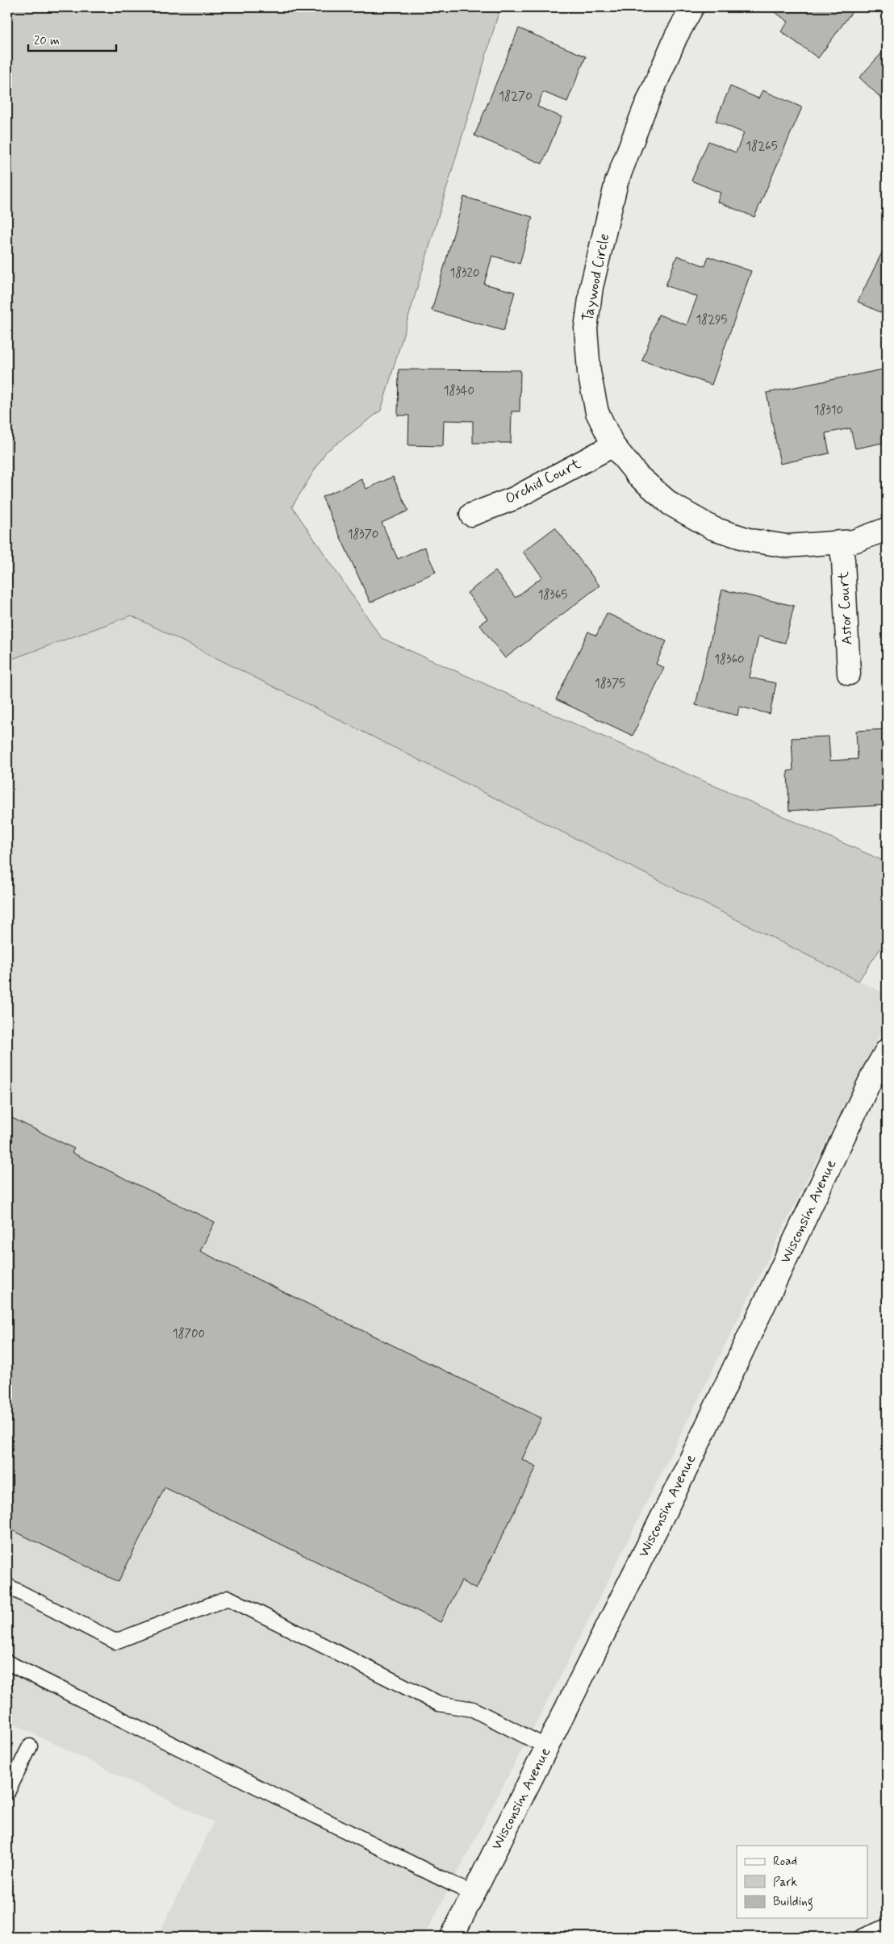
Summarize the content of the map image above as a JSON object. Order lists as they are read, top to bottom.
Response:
{
  "streets": {
    "street": [
      "Taywood Circle",
      "Orchid Court",
      "Astor Court",
      "Wisconsin Avenue"
    ]
  },
  "crossings": [
    ["Taywood Circle", "Orchid Court"],
    ["Taywood Circle", "Astor Court"]
  ],
  "house_numbers": [
    "18270",
    "18265",
    "18320",
    "18295",
    "18340",
    "18310",
    "18370",
    "18365",
    "18360",
    "18375",
    "18700"
  ],
  "legend": ["Road", "Park", "Building"],
  "scale_bar": "20 m"
}
